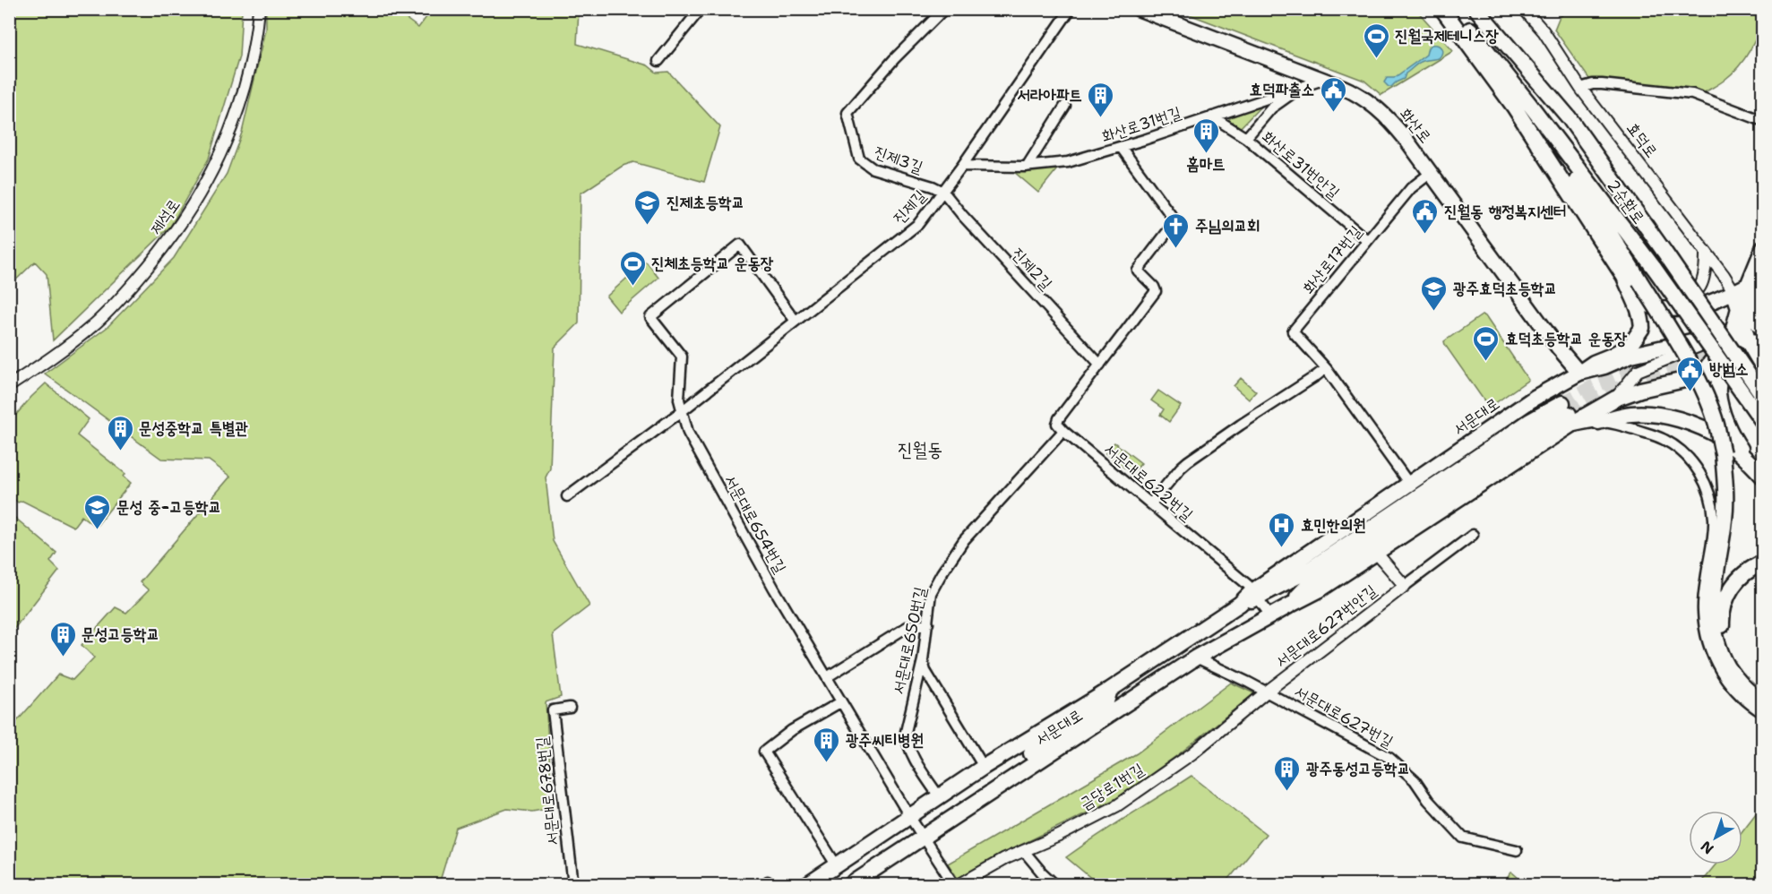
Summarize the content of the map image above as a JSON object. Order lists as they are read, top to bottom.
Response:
{
  "streets": {
    "main road": ["화산로", "2순환로", "서문대로"],
    "street": [
      "화산로31번길",
      "효덕로",
      "진제3길",
      "화산로31번안길",
      "진제길",
      "제석로",
      "화산로17번길",
      "진제2길",
      "서문대로622번길",
      "서문대로654번길",
      "서문대로627번안길",
      "서문대로650번길",
      "서문대로627번길",
      "금당로1번길",
      "서문대로678번길"
    ]
  },
  "crossings": [
    ["화산로31번길", "화산로"],
    ["화산로31번길", "화산로31번안길"],
    ["화산로31번길", "진제길"],
    ["화산로", "화산로17번길"],
    ["화산로", "서문대로"],
    ["진제3길", "진제길"],
    ["진제3길", "진제2길"],
    ["화산로31번안길", "화산로17번길"],
    ["진제길", "진제2길"],
    ["진제길", "서문대로654번길"],
    ["화산로17번길", "서문대로"],
    ["서문대로", "서문대로622번길"],
    ["서문대로", "서문대로654번길"],
    ["서문대로", "서문대로650번길"],
    ["서문대로", "서문대로627번길"],
    ["서문대로622번길", "서문대로650번길"],
    ["서문대로627번안길", "서문대로627번길"],
    ["서문대로627번안길", "금당로1번길"],
    ["서문대로627번길", "금당로1번길"]
  ],
  "districts": ["진월동"],
  "places": {
    "sports": ["진월국제테니스장", "진체초등학교 운동장", "효덕초등학교 운동장"],
    "public building": ["효덕파출소", "진월동 행정복지센터", "방범소"],
    "building": [
      "서라아파트",
      "홈마트",
      "문성중학교 특별관",
      "문성고등학교",
      "광주씨티병원",
      "광주동성고등학교"
    ],
    "school or university": ["진제초등학교", "광주효덕초등학교", "문성 중-고등학교"],
    "church": ["주님의교회"],
    "hospital": ["효민한의원"]
  },
  "north": "bottom left"
}
